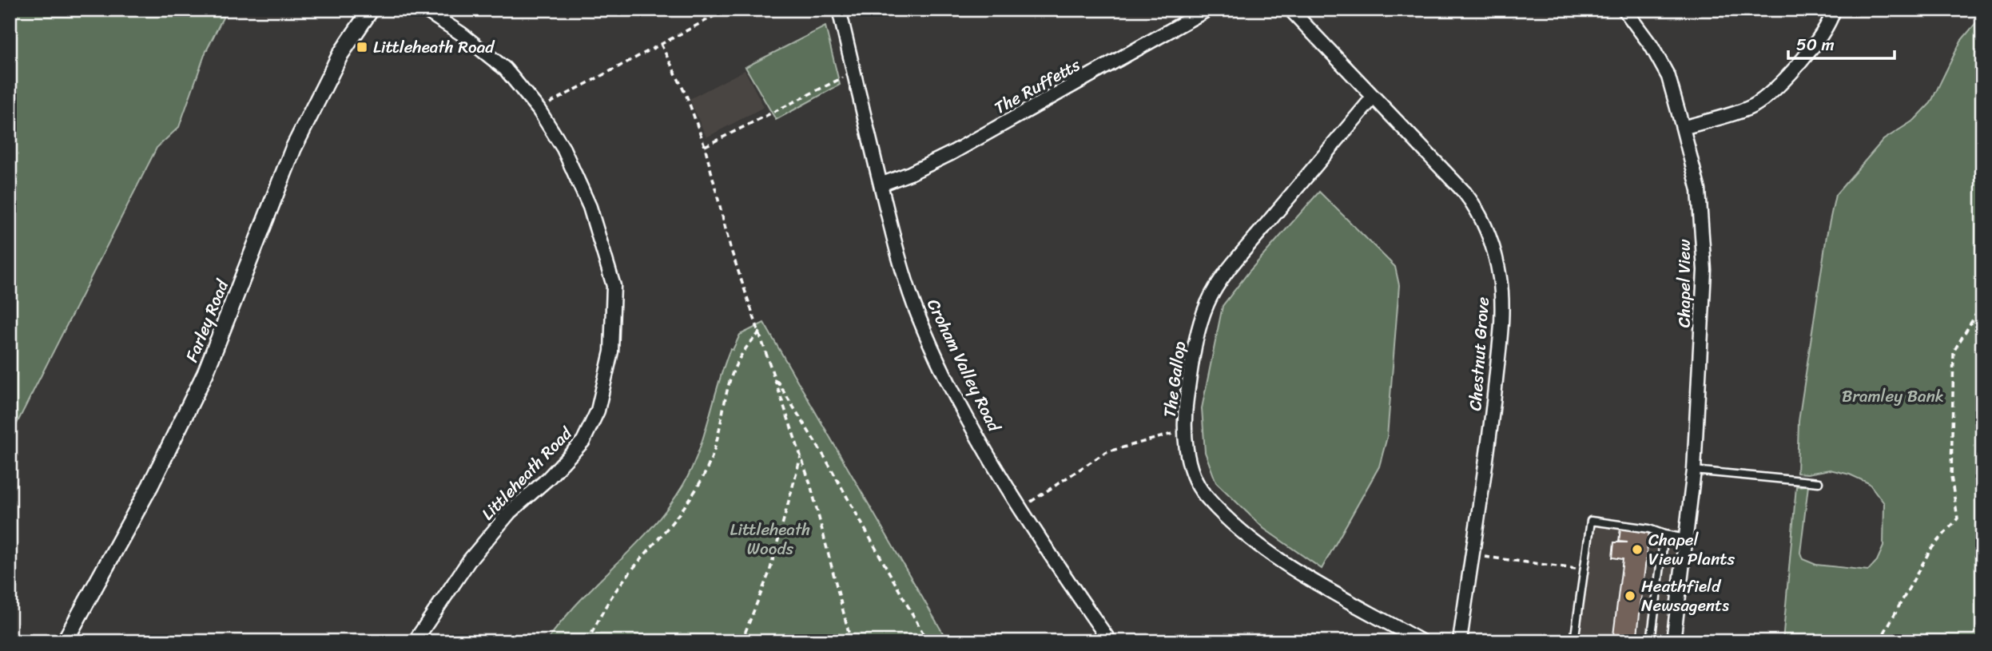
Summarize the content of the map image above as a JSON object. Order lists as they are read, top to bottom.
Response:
{
  "streets": {
    "street": [
      "The Ruffetts",
      "Chapel View",
      "Farley Road",
      "Chestnut Grove",
      "Croham Valley Road",
      "The Gallop",
      "Littleheath Road"
    ]
  },
  "crossings": [
    ["The Ruffetts", "Croham Valley Road"],
    ["Chestnut Grove", "The Gallop"]
  ],
  "parks": ["Bramley Bank", "Littleheath Woods"],
  "places": {
    "transit": ["Littleheath Road"],
    "other": ["Chapel View Plants", "Heathfield Newsagents"]
  },
  "scale_bar": "50 m"
}
